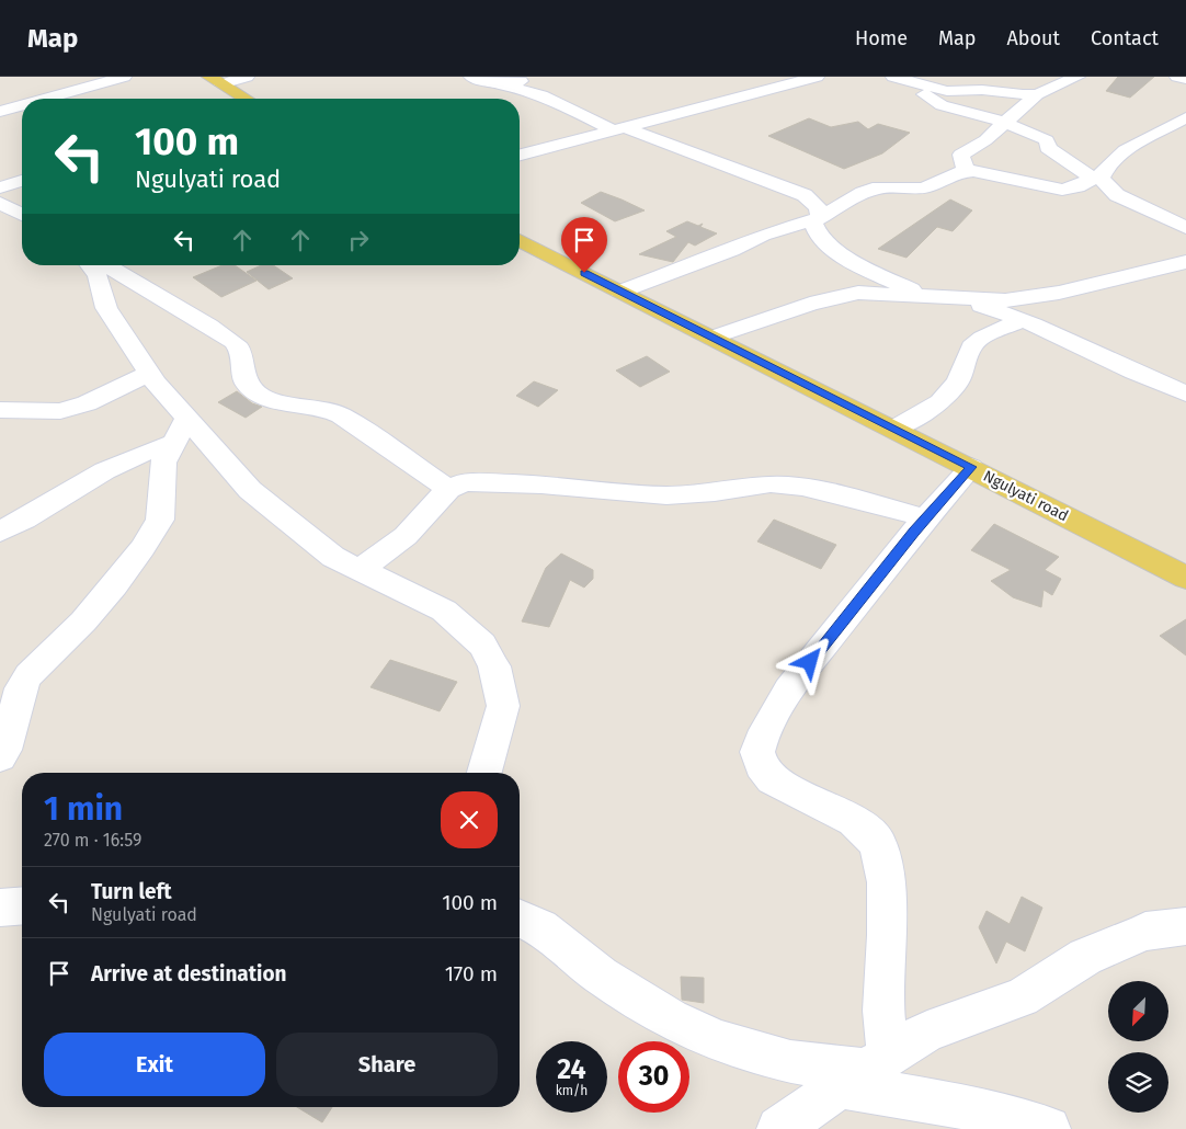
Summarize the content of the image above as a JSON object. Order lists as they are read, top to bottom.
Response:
{
  "streets": {
    "main road": ["Ngulyati road"]
  },
  "north": "bottom left",
  "page": {
    "header": "Map",
    "nav": [
      "Home",
      "Map",
      "About",
      "Contact"
    ],
    "turn": ["100 m", "Ngulyati road"],
    "heading": ["1 min", "270 m · 16:59"],
    "list": [
      {
        "name": "Turn left",
        "note": "Ngulyati road",
        "value": "100 m"
      },
      {
        "name": "Arrive at destination",
        "value": "170 m"
      }
    ],
    "buttons": ["Exit", "Share"],
    "speed": "24 km/h",
    "limit": "30"
  }
}
